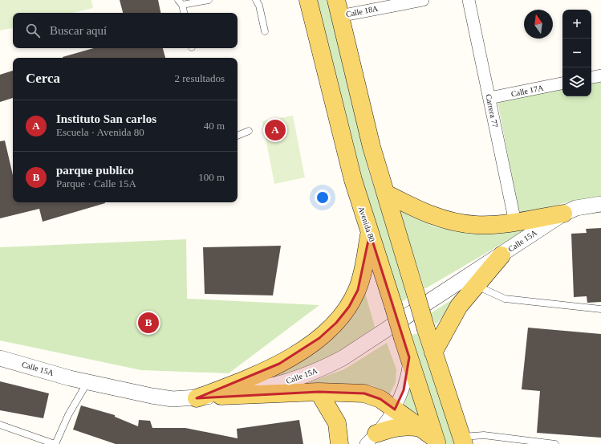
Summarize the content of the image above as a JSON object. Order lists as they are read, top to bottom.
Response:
{
  "streets": {
    "main road": ["Avenida 80"],
    "street": [
      "Calle 18A",
      "Calle 17A",
      "Carrera 77",
      "Calle 15A"
    ]
  },
  "crossings": [
    ["Calle 17A", "Carrera 77"]
  ],
  "north": "top",
  "page": {
    "map_buttons": ["+", "−"],
    "search": "Buscar aquí",
    "heading": ["Cerca", "2 resultados"],
    "list": [
      {
        "mark": "A",
        "name": "Instituto San carlos",
        "note": "Escuela · Avenida 80",
        "value": "40 m"
      },
      {
        "mark": "B",
        "name": "parque publico",
        "note": "Parque · Calle 15A",
        "value": "100 m"
      }
    ],
    "pins": ["A", "B"]
  }
}
